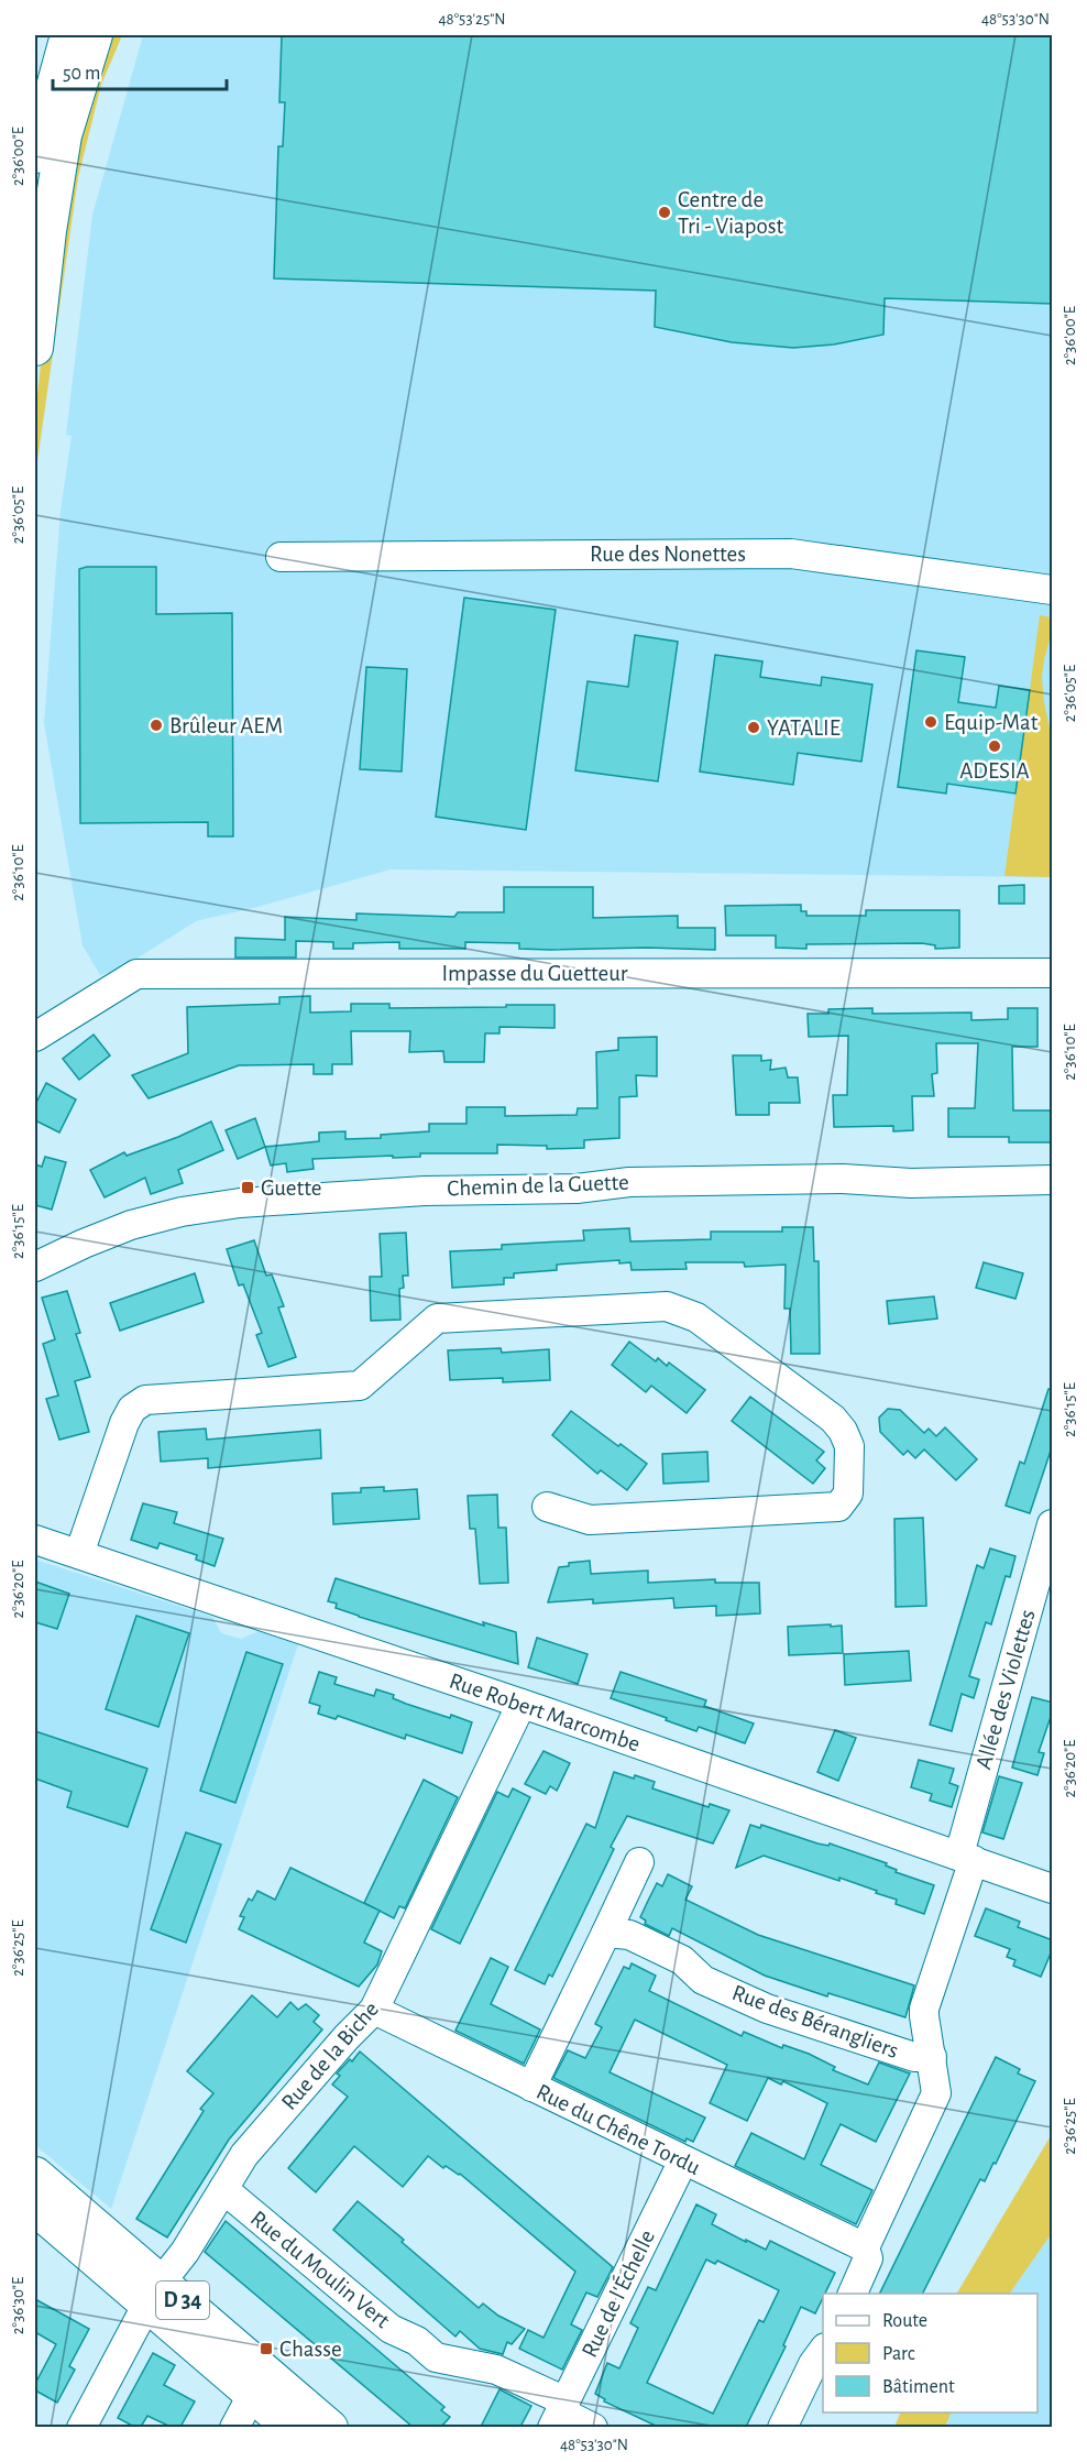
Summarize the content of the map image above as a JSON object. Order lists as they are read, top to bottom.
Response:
{
  "streets": {
    "main road": ["D 34"],
    "street": [
      "Rue des Nonettes",
      "Impasse du Guetteur",
      "Chemin de la Guette",
      "Allée des Violettes",
      "Rue Robert Marcombe",
      "Rue des Bérangliers",
      "Rue de la Biche",
      "Rue du Chêne Tordu",
      "Rue du Moulin Vert",
      "Rue de l'Échelle"
    ]
  },
  "crossings": [
    ["Allée des Violettes", "Rue Robert Marcombe"],
    ["Allée des Violettes", "Rue des Bérangliers"],
    ["Allée des Violettes", "Rue du Chêne Tordu"],
    ["Rue Robert Marcombe", "Rue de la Biche"],
    ["Rue de la Biche", "Rue du Chêne Tordu"],
    ["Rue de la Biche", "Rue du Moulin Vert"],
    ["Rue de la Biche", "D 34"],
    ["Rue du Chêne Tordu", "Rue de l'Échelle"],
    ["Rue du Moulin Vert", "Rue de l'Échelle"]
  ],
  "places": {
    "other": [
      "Centre de Tri - Viapost",
      "Equip-Mat",
      "Brûleur AEM",
      "YATALIE",
      "ADESIA"
    ],
    "transit": ["Guette", "Chasse"]
  },
  "legend": ["Route", "Parc", "Bâtiment"],
  "scale_bar": "50 m",
  "coordinates": [
    "48°53'25\"N",
    "48°53'30\"N",
    "2°36'00\"E",
    "2°36'05\"E",
    "2°36'10\"E",
    "2°36'15\"E",
    "2°36'20\"E",
    "2°36'25\"E",
    "2°36'30\"E"
  ]
}
